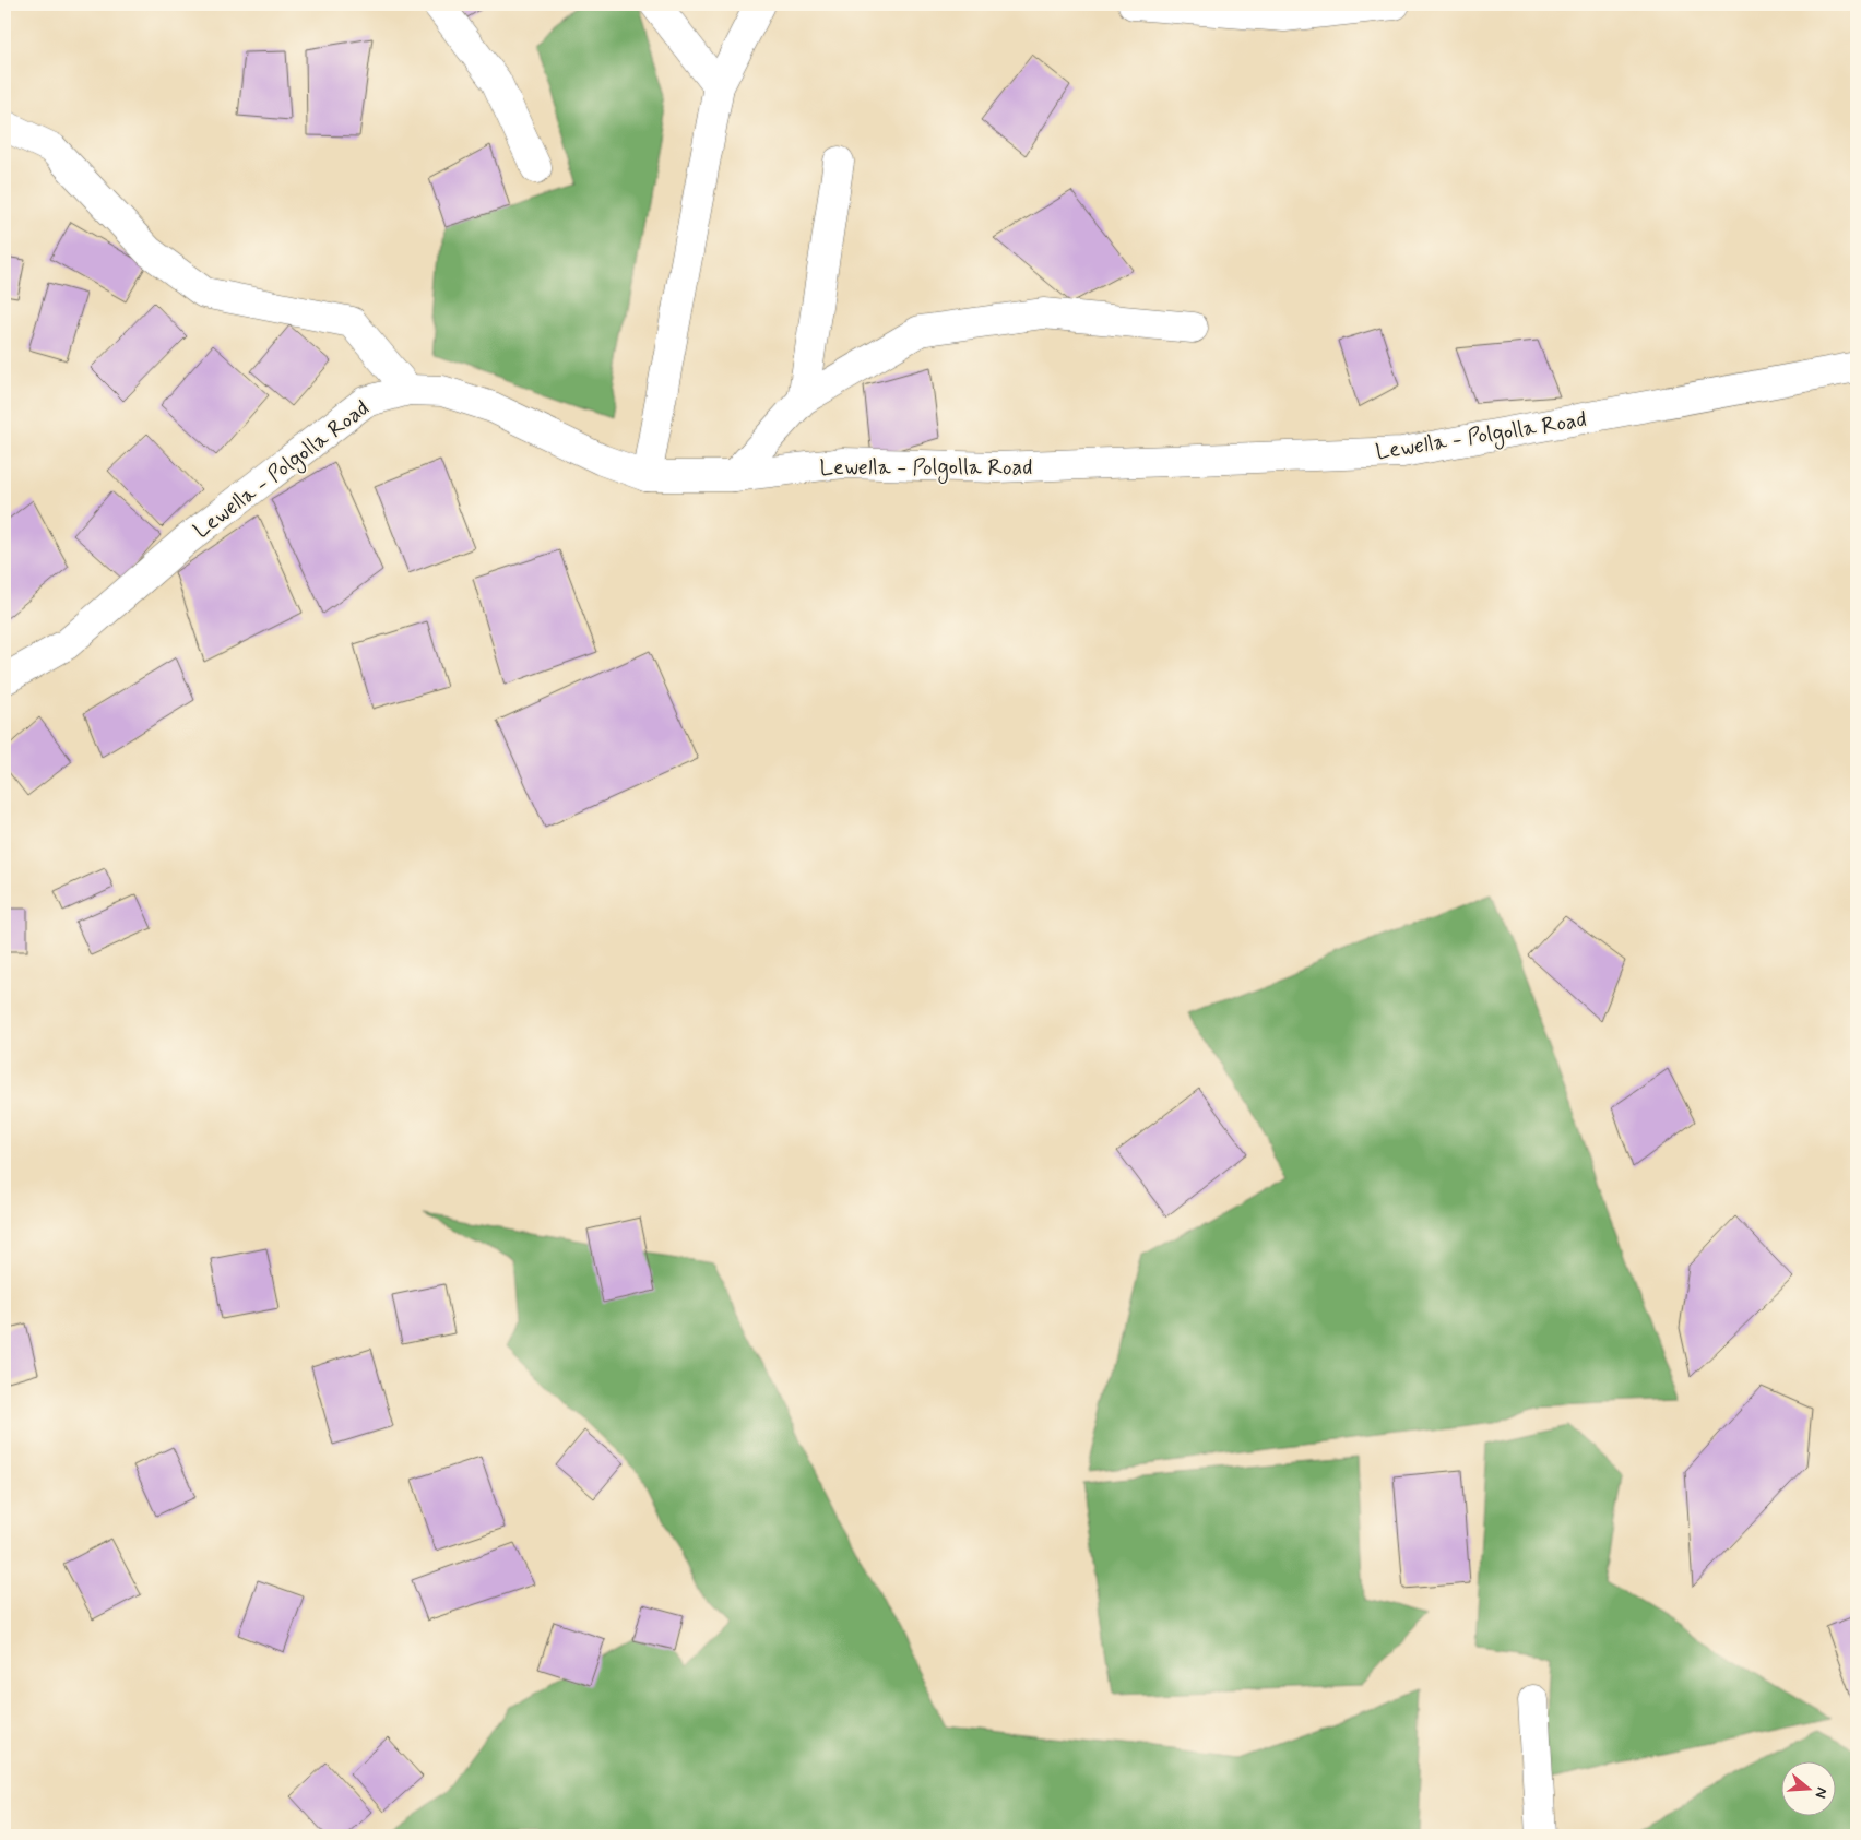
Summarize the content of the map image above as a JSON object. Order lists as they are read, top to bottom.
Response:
{
  "streets": {
    "street": ["Lewella - Polgolla Road"]
  },
  "north": "right"
}
